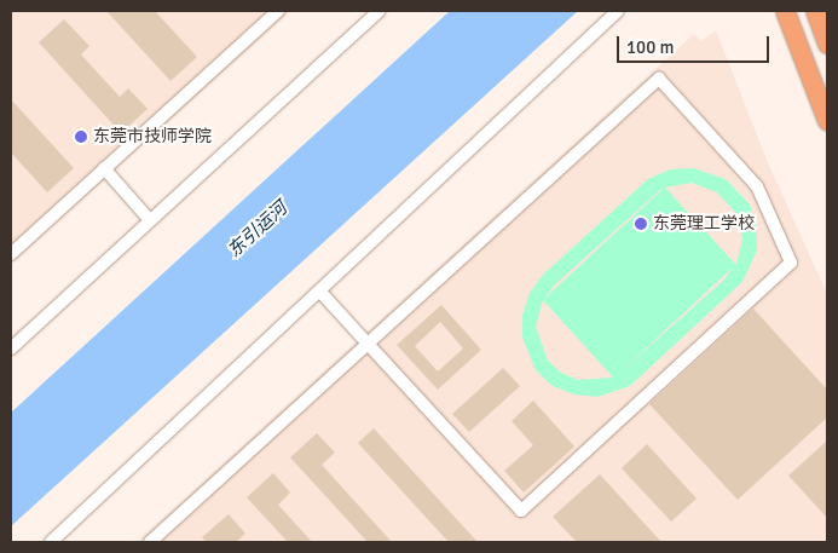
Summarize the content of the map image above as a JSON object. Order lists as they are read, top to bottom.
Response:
{
  "water": ["东引运河"],
  "places": ["东莞市技师学院", "东莞理工学校"],
  "scale_bar": "100 m"
}
